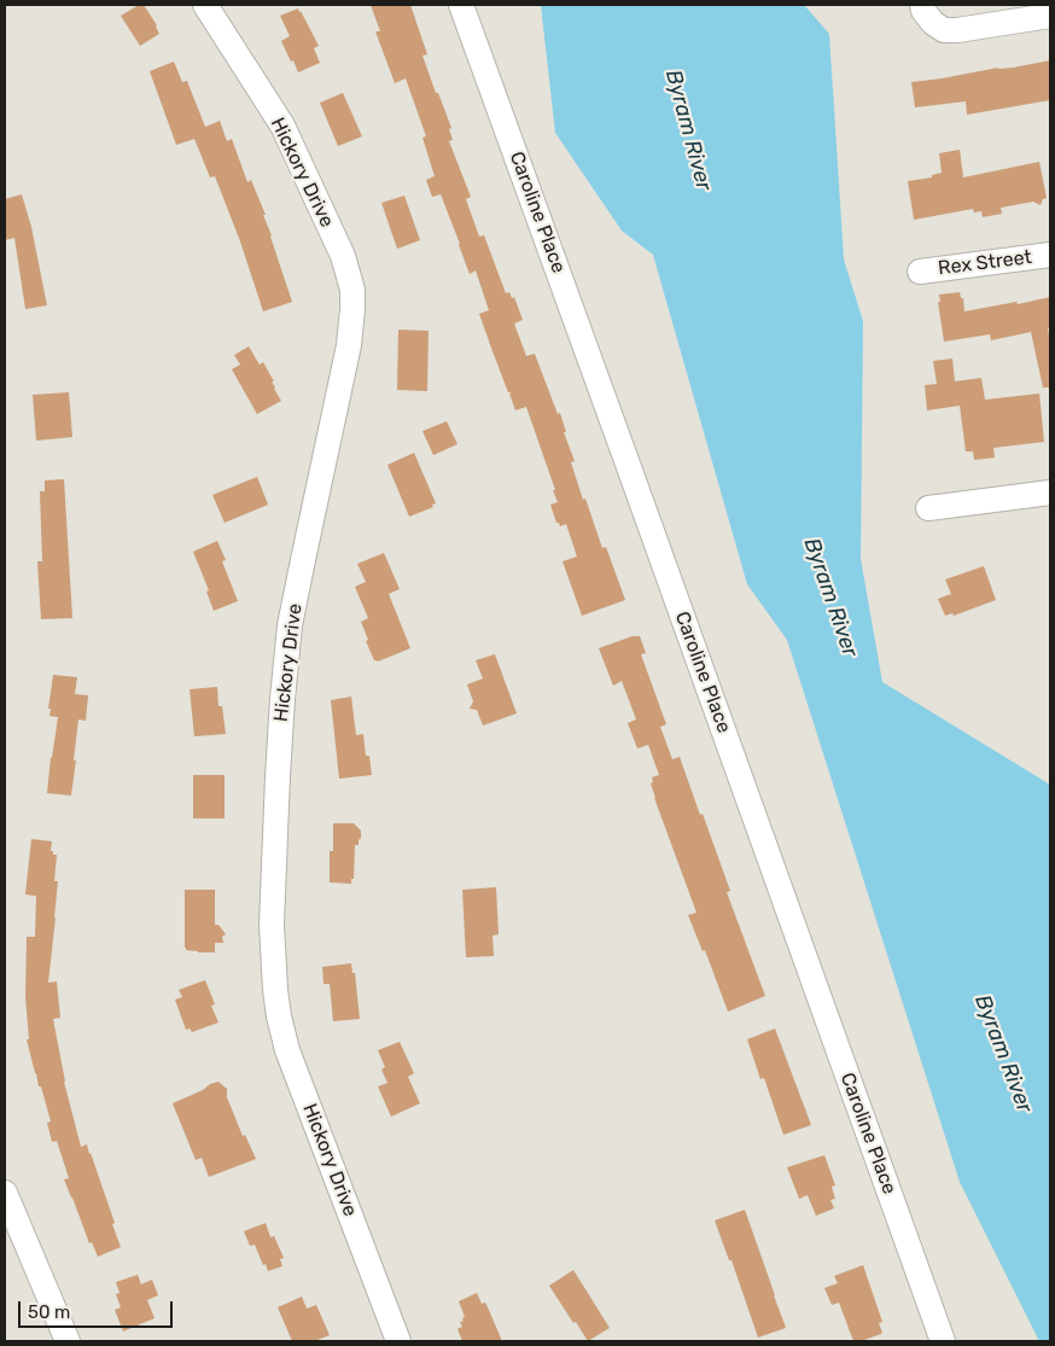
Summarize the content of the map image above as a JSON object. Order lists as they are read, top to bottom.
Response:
{
  "streets": {
    "street": ["Hickory Drive", "Caroline Place", "Rex Street"]
  },
  "water": ["Byram River"],
  "scale_bar": "50 m"
}
